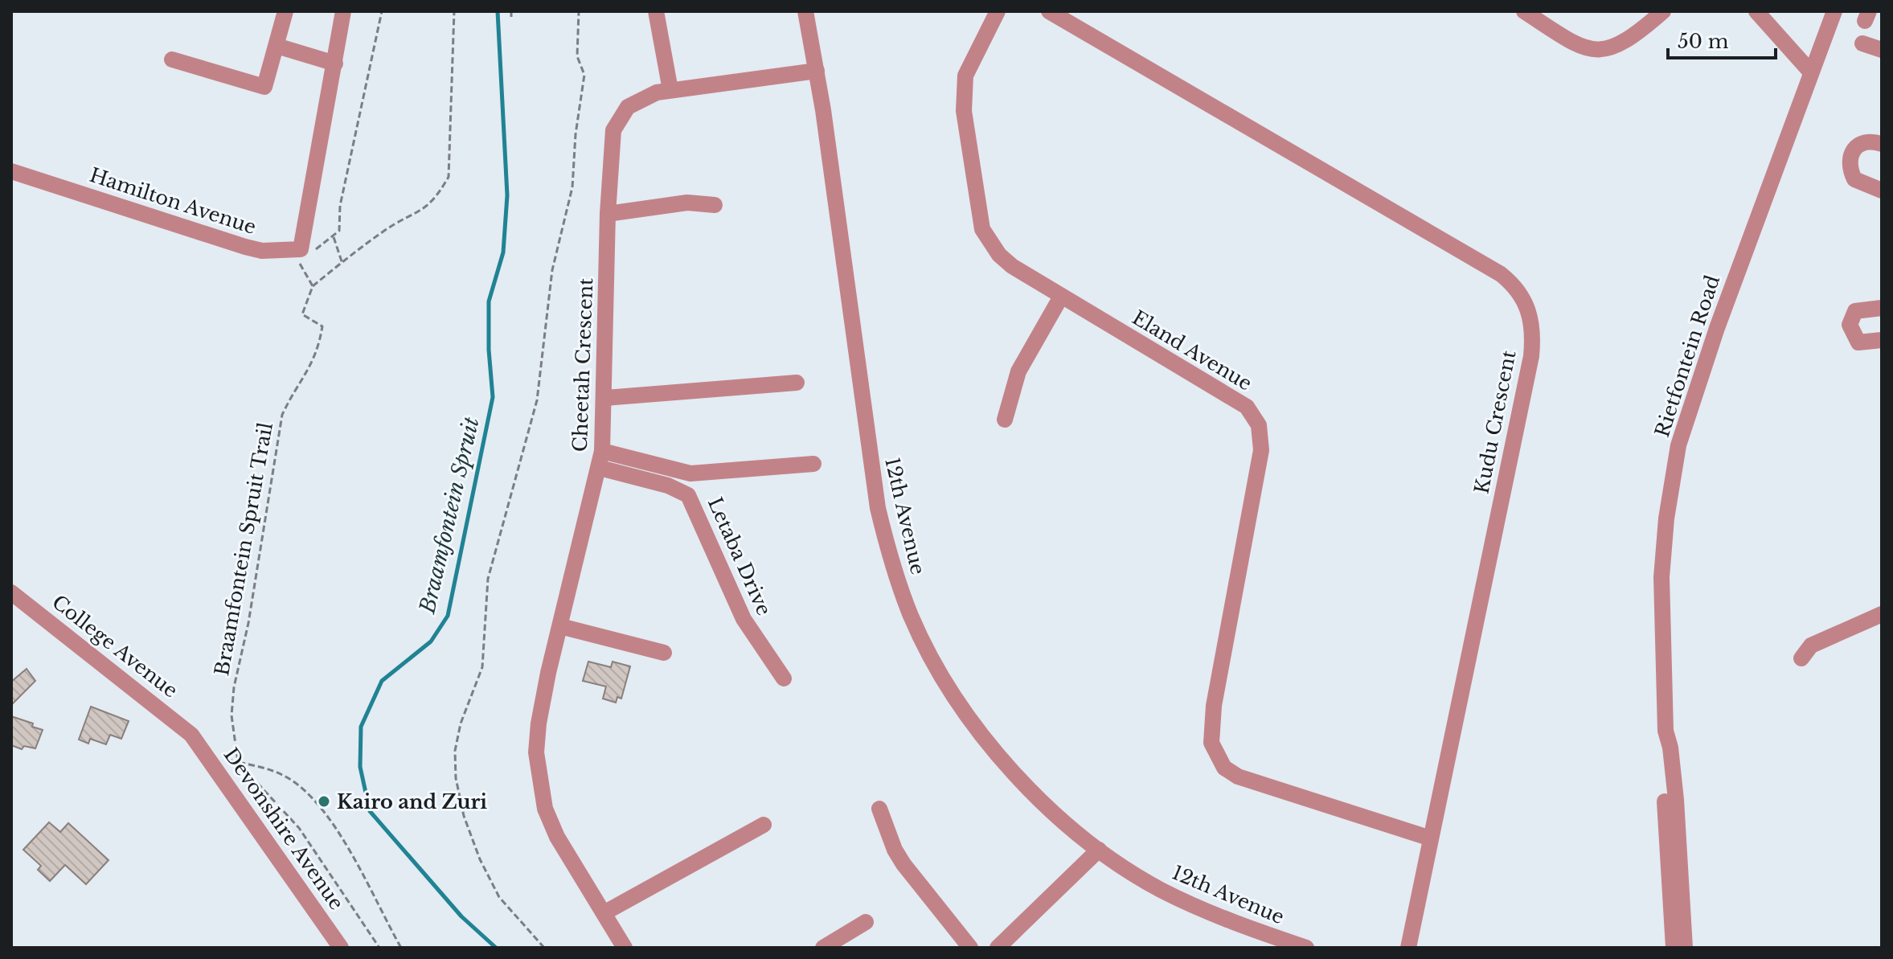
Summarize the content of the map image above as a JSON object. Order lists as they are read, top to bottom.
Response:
{
  "streets": {
    "street": [
      "Hamilton Avenue",
      "Eland Avenue",
      "Rietfontein Road",
      "Cheetah Crescent",
      "Kudu Crescent",
      "12th Avenue",
      "Letaba Drive",
      "College Avenue",
      "Devonshire Avenue"
    ],
    "path": ["Braamfontein Spruit Trail"]
  },
  "crossings": [
    ["Eland Avenue", "Kudu Crescent"],
    ["Cheetah Crescent", "12th Avenue"],
    ["Cheetah Crescent", "Letaba Drive"],
    ["College Avenue", "Devonshire Avenue"]
  ],
  "water": ["Braamfontein Spruit"],
  "places": ["Kairo and Zuri"],
  "scale_bar": "50 m"
}
